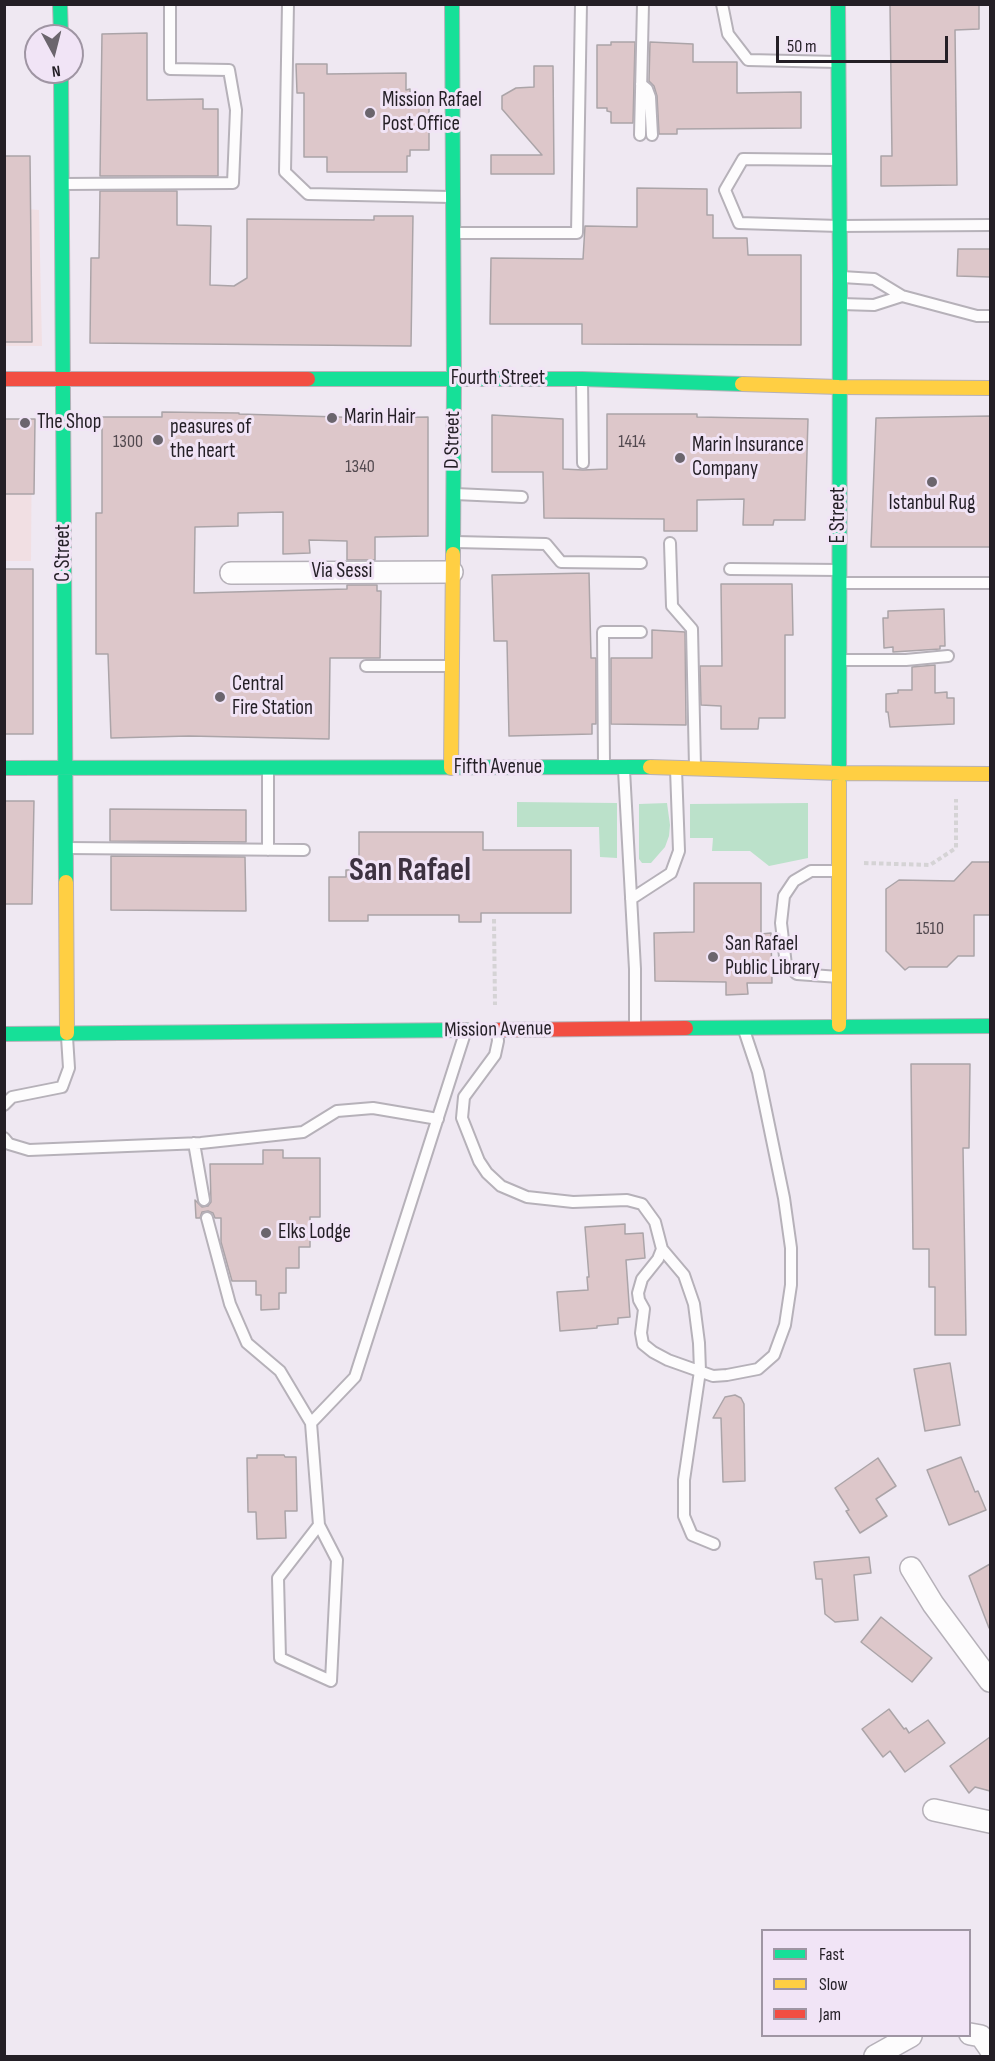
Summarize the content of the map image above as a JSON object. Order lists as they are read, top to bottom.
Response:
{
  "streets": {
    "street": [
      "Fourth Street",
      "D Street",
      "E Street",
      "C Street",
      "Via Sessi",
      "Fifth Avenue",
      "Mission Avenue"
    ]
  },
  "crossings": [
    ["Fourth Street", "D Street"],
    ["Fourth Street", "E Street"],
    ["Fourth Street", "C Street"],
    ["D Street", "Via Sessi"],
    ["D Street", "Fifth Avenue"],
    ["E Street", "Fifth Avenue"],
    ["E Street", "Mission Avenue"],
    ["C Street", "Fifth Avenue"],
    ["C Street", "Mission Avenue"]
  ],
  "districts": ["San Rafael"],
  "places": [
    "Mission Rafael Post Office",
    "Marin Hair",
    "The Shop",
    "peasures of the heart",
    "Marin Insurance Company",
    "Istanbul Rug",
    "Central Fire Station",
    "San Rafael Public Library",
    "Elks Lodge"
  ],
  "house_numbers": [
    "1300",
    "1414",
    "1340",
    "1510"
  ],
  "legend": ["Fast", "Slow", "Jam"],
  "scale_bar": "50 m",
  "north": "bottom"
}
